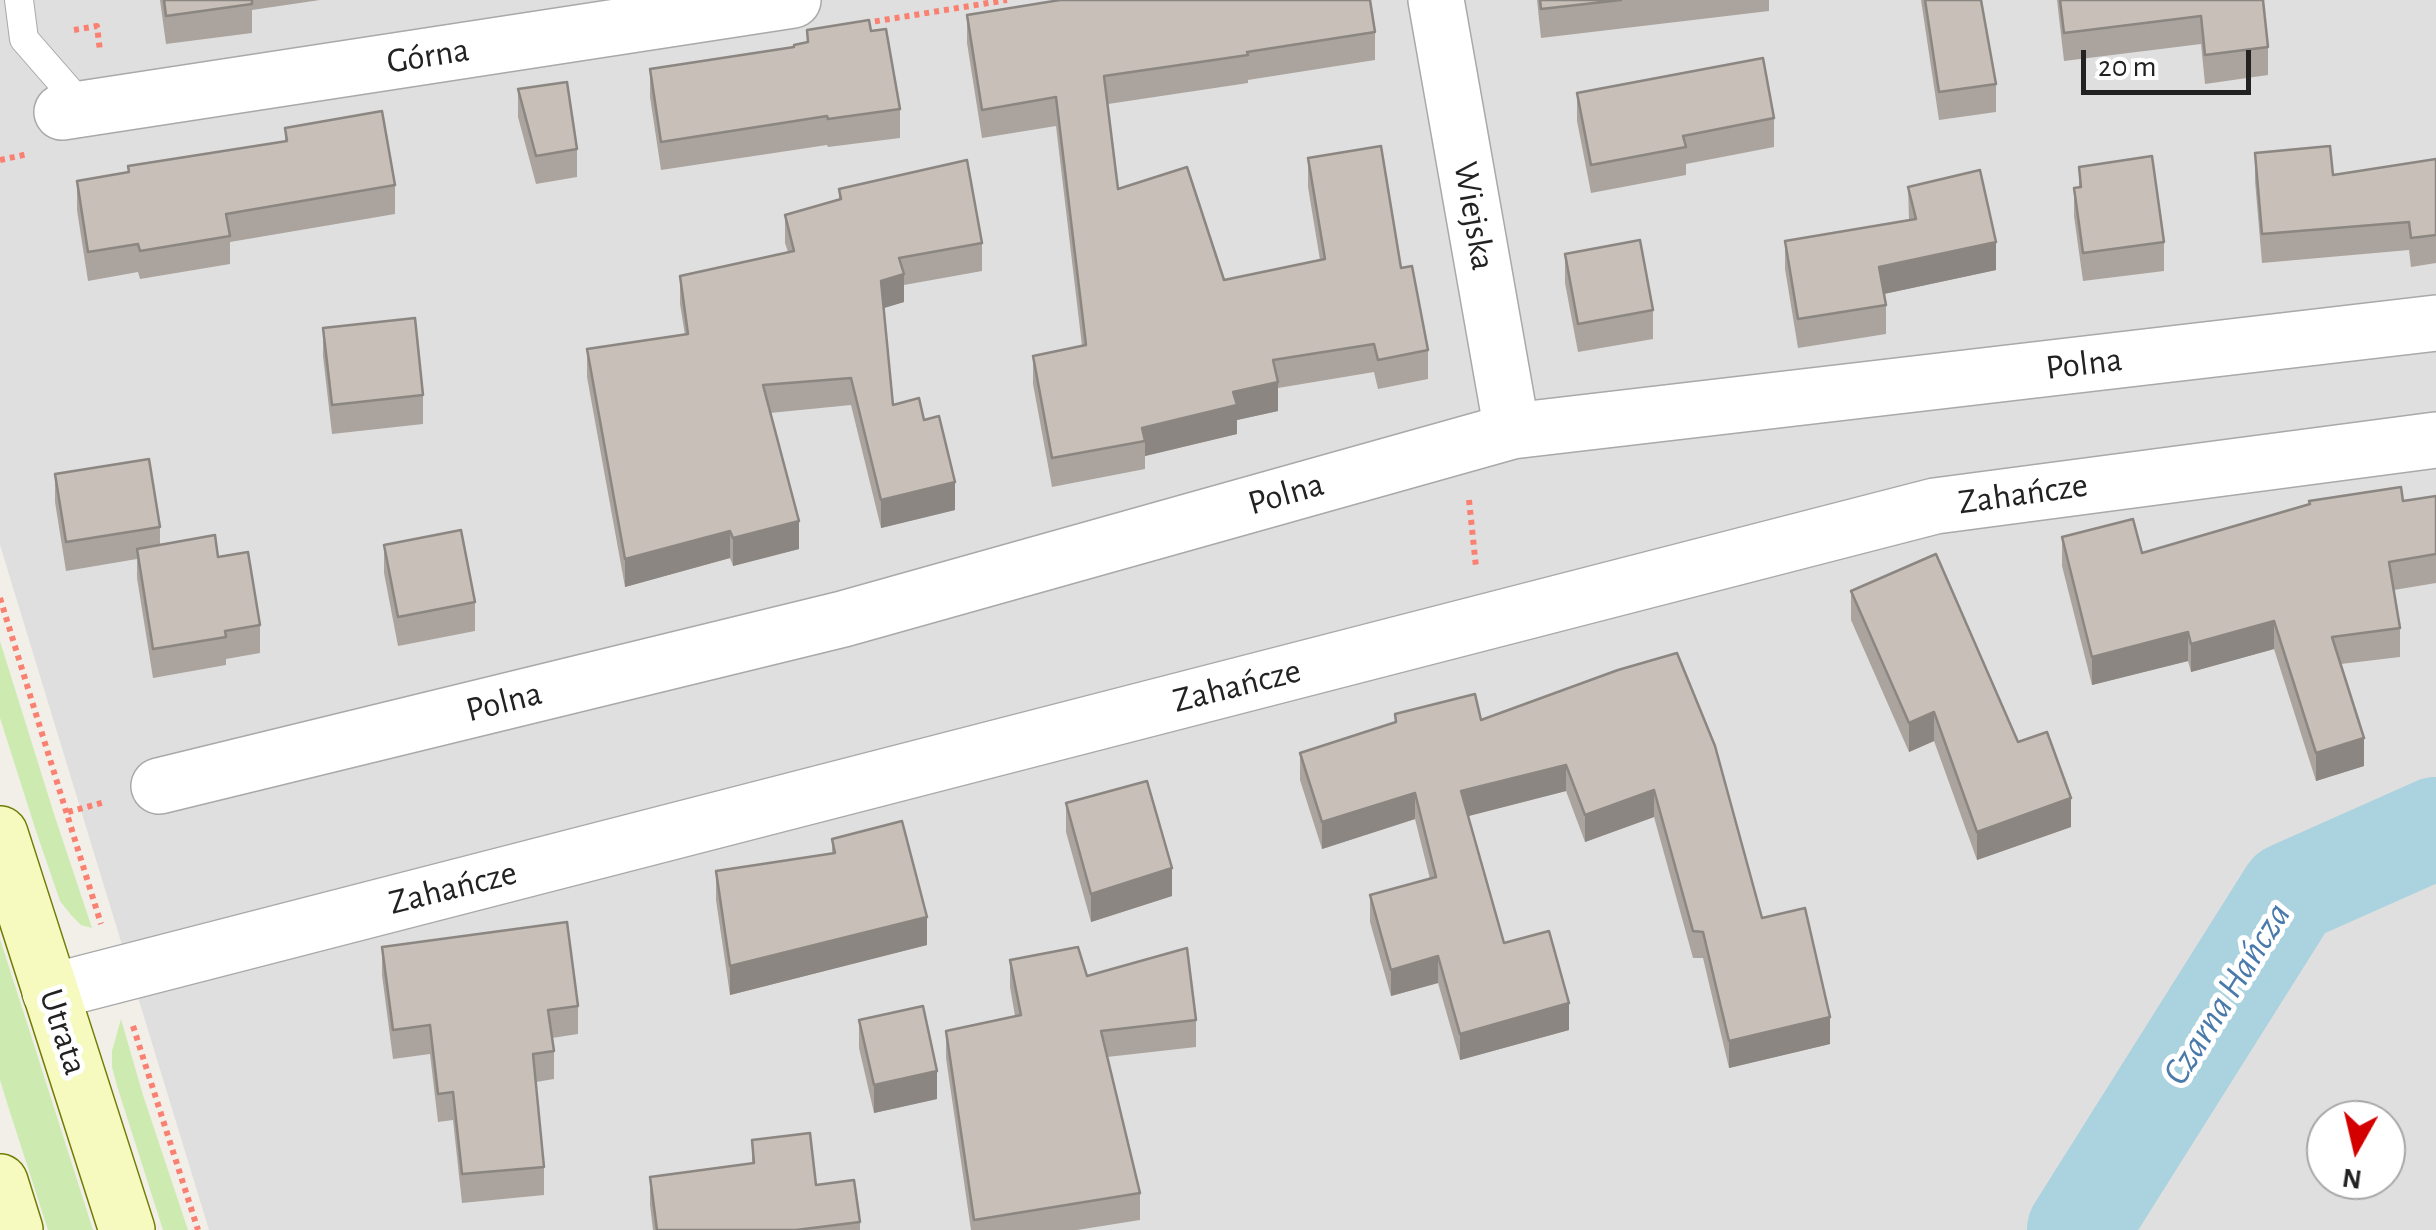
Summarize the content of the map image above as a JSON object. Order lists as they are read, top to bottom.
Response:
{
  "streets": {
    "main road": ["Utrata"],
    "street": [
      "Górna",
      "Wiejska",
      "Polna",
      "Zahańcze"
    ]
  },
  "crossings": [
    ["Wiejska", "Polna"],
    ["Zahańcze", "Utrata"]
  ],
  "water": ["Czarna Hańcza"],
  "scale_bar": "20 m",
  "north": "bottom"
}
